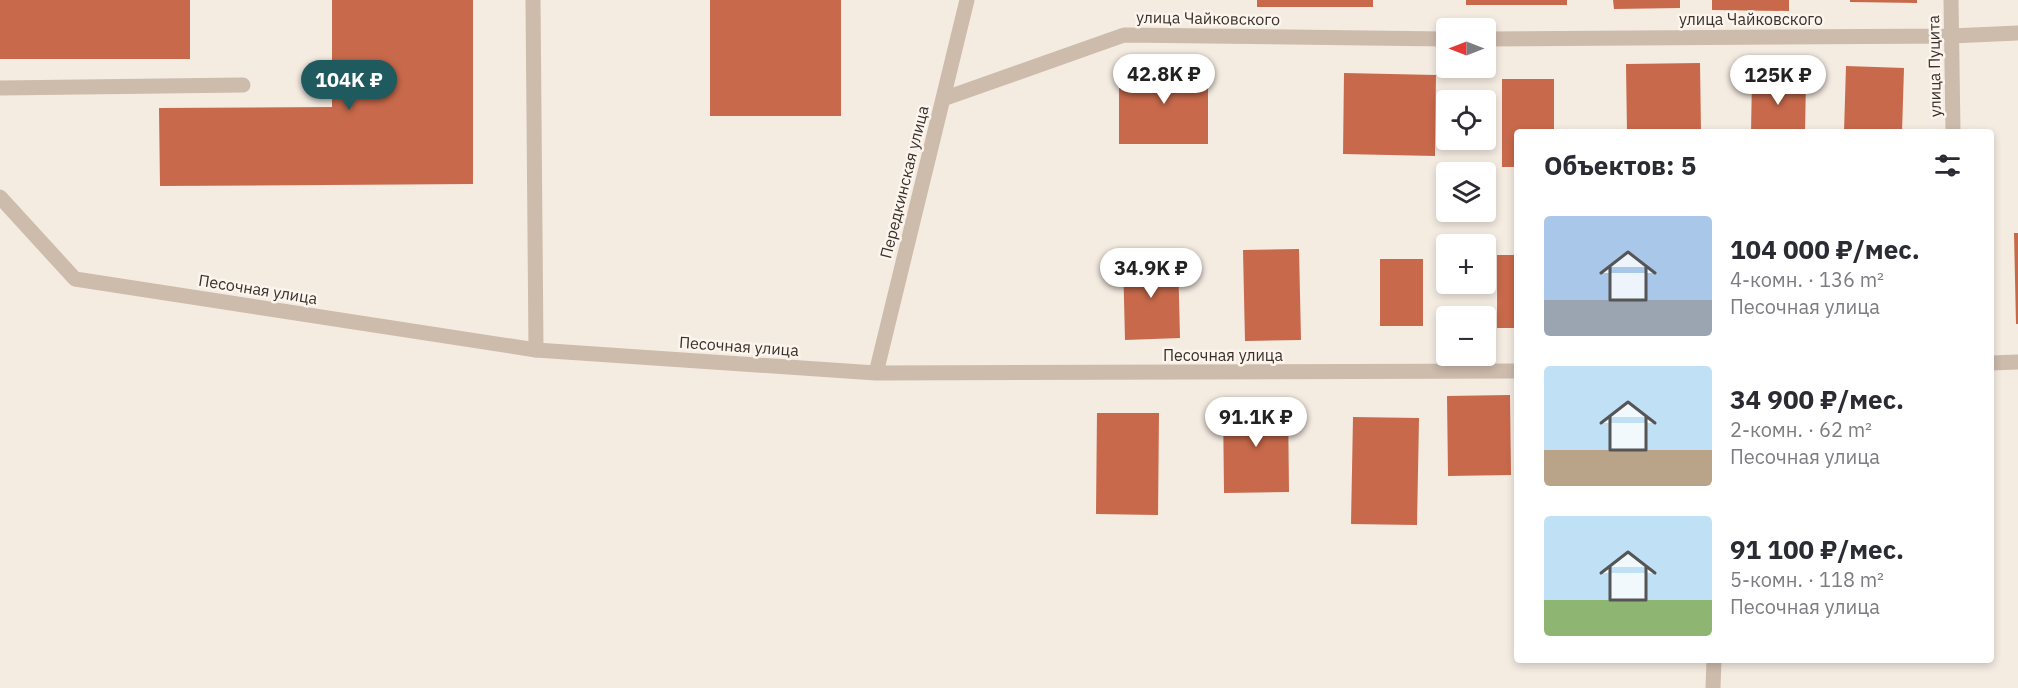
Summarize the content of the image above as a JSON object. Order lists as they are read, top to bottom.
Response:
{
  "streets": {
    "street": [
      "улица Чайковского",
      "улица Пуцита",
      "Передкинская улица",
      "Песочная улица"
    ]
  },
  "crossings": [
    ["улица Чайковского", "улица Пуцита"],
    ["улица Чайковского", "Передкинская улица"],
    ["Передкинская улица", "Песочная улица"]
  ],
  "north": "left",
  "page": {
    "map_buttons": ["+", "−"],
    "price": [
      "42.8K ₽",
      "125K ₽",
      "104K ₽",
      "34.9K ₽",
      "91.1K ₽"
    ],
    "heading": "Объектов: 5",
    "list": [
      {
        "name": "104 000 ₽/мес.",
        "note": "4-комн. · 136 m² · Песочная улица"
      },
      {
        "name": "34 900 ₽/мес.",
        "note": "2-комн. · 62 m² · Песочная улица"
      },
      {
        "name": "91 100 ₽/мес.",
        "note": "5-комн. · 118 m² · Песочная улица"
      }
    ]
  }
}
